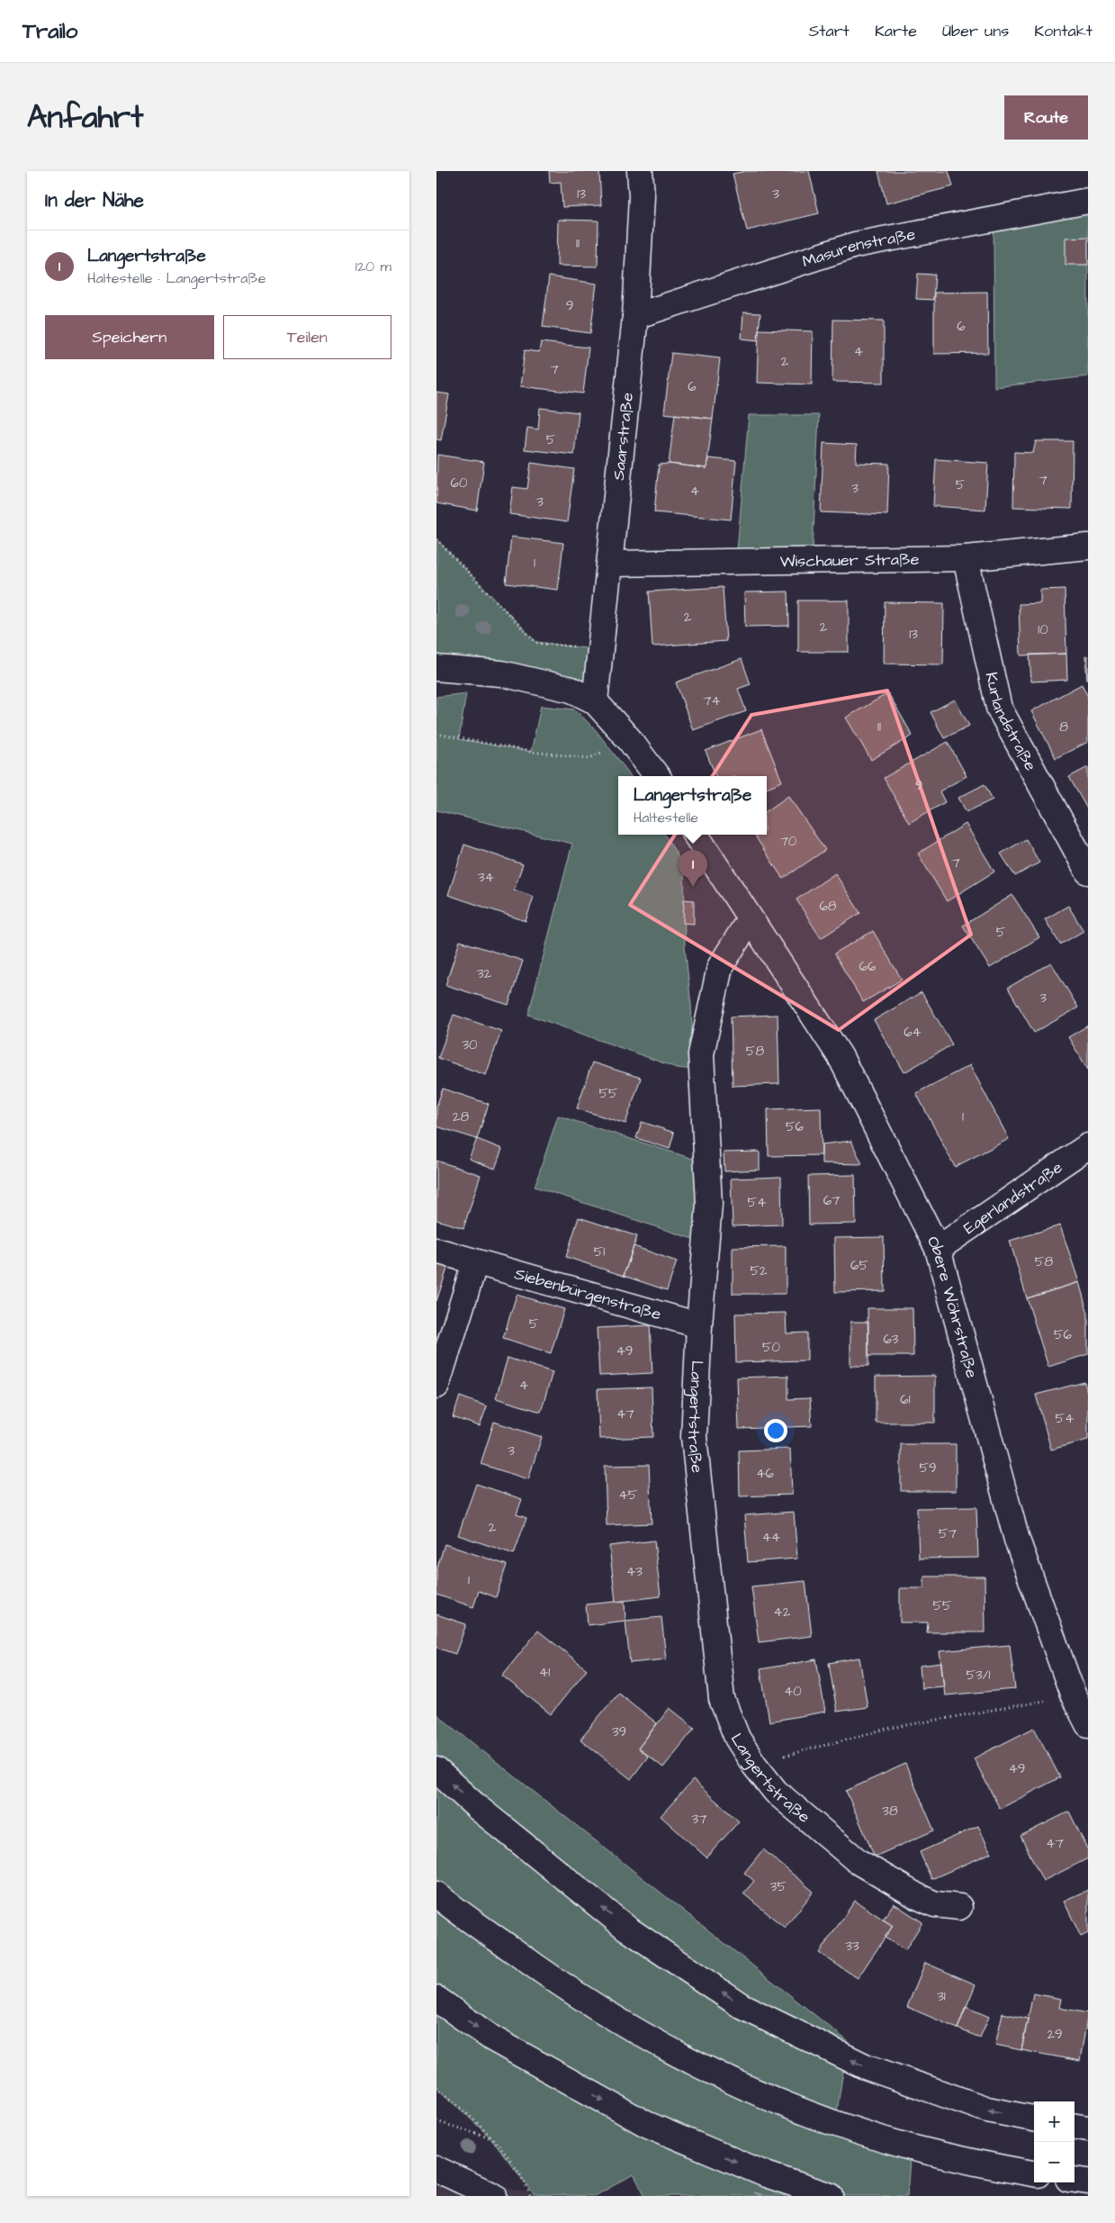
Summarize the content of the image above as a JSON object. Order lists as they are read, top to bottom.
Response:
{
  "streets": {
    "main road": [
      "Masurenstraße",
      "Saarstraße",
      "Wischauer Straße",
      "Kurlandstraße",
      "Egerlandstraße",
      "Siebenbürgenstraße",
      "Obere Wöhrstraße",
      "Langertstraße"
    ]
  },
  "crossings": [
    ["Masurenstraße", "Saarstraße"],
    ["Saarstraße", "Wischauer Straße"],
    ["Wischauer Straße", "Kurlandstraße"],
    ["Egerlandstraße", "Obere Wöhrstraße"],
    ["Siebenbürgenstraße", "Langertstraße"],
    ["Obere Wöhrstraße", "Langertstraße"]
  ],
  "house_numbers": [
    "13",
    "3",
    "11",
    "9",
    "6",
    "4",
    "2",
    "7",
    "6",
    "5",
    "7",
    "60",
    "5",
    "3",
    "4",
    "3",
    "1",
    "2",
    "2",
    "10",
    "13",
    "74",
    "11",
    "8",
    "9",
    "70",
    "7",
    "34",
    "68",
    "5",
    "66",
    "32",
    "3",
    "64",
    "30",
    "58",
    "55",
    "28",
    "1",
    "56",
    "67",
    "54",
    "51",
    "58",
    "65",
    "52",
    "5",
    "56",
    "63",
    "50",
    "49",
    "4",
    "61",
    "47",
    "54",
    "3",
    "59",
    "46",
    "45",
    "2",
    "57",
    "44",
    "43",
    "1",
    "55",
    "42",
    "41",
    "53/1",
    "40",
    "39",
    "49",
    "38",
    "37",
    "47",
    "35",
    "33",
    "31",
    "29"
  ],
  "page": {
    "header": "Trailo",
    "nav": [
      "Start",
      "Karte",
      "Über uns",
      "Kontakt"
    ],
    "title": "Anfahrt",
    "buttons": [
      "Route",
      ["Speichern", "Teilen"]
    ],
    "heading": "In der Nähe",
    "list": [
      {
        "mark": "1",
        "name": "Langertstraße",
        "note": "Haltestelle · Langertstraße",
        "value": "120 m"
      }
    ],
    "popup": ["Langertstraße", "Haltestelle"],
    "pins": "1",
    "map_buttons": ["+", "−"]
  }
}
